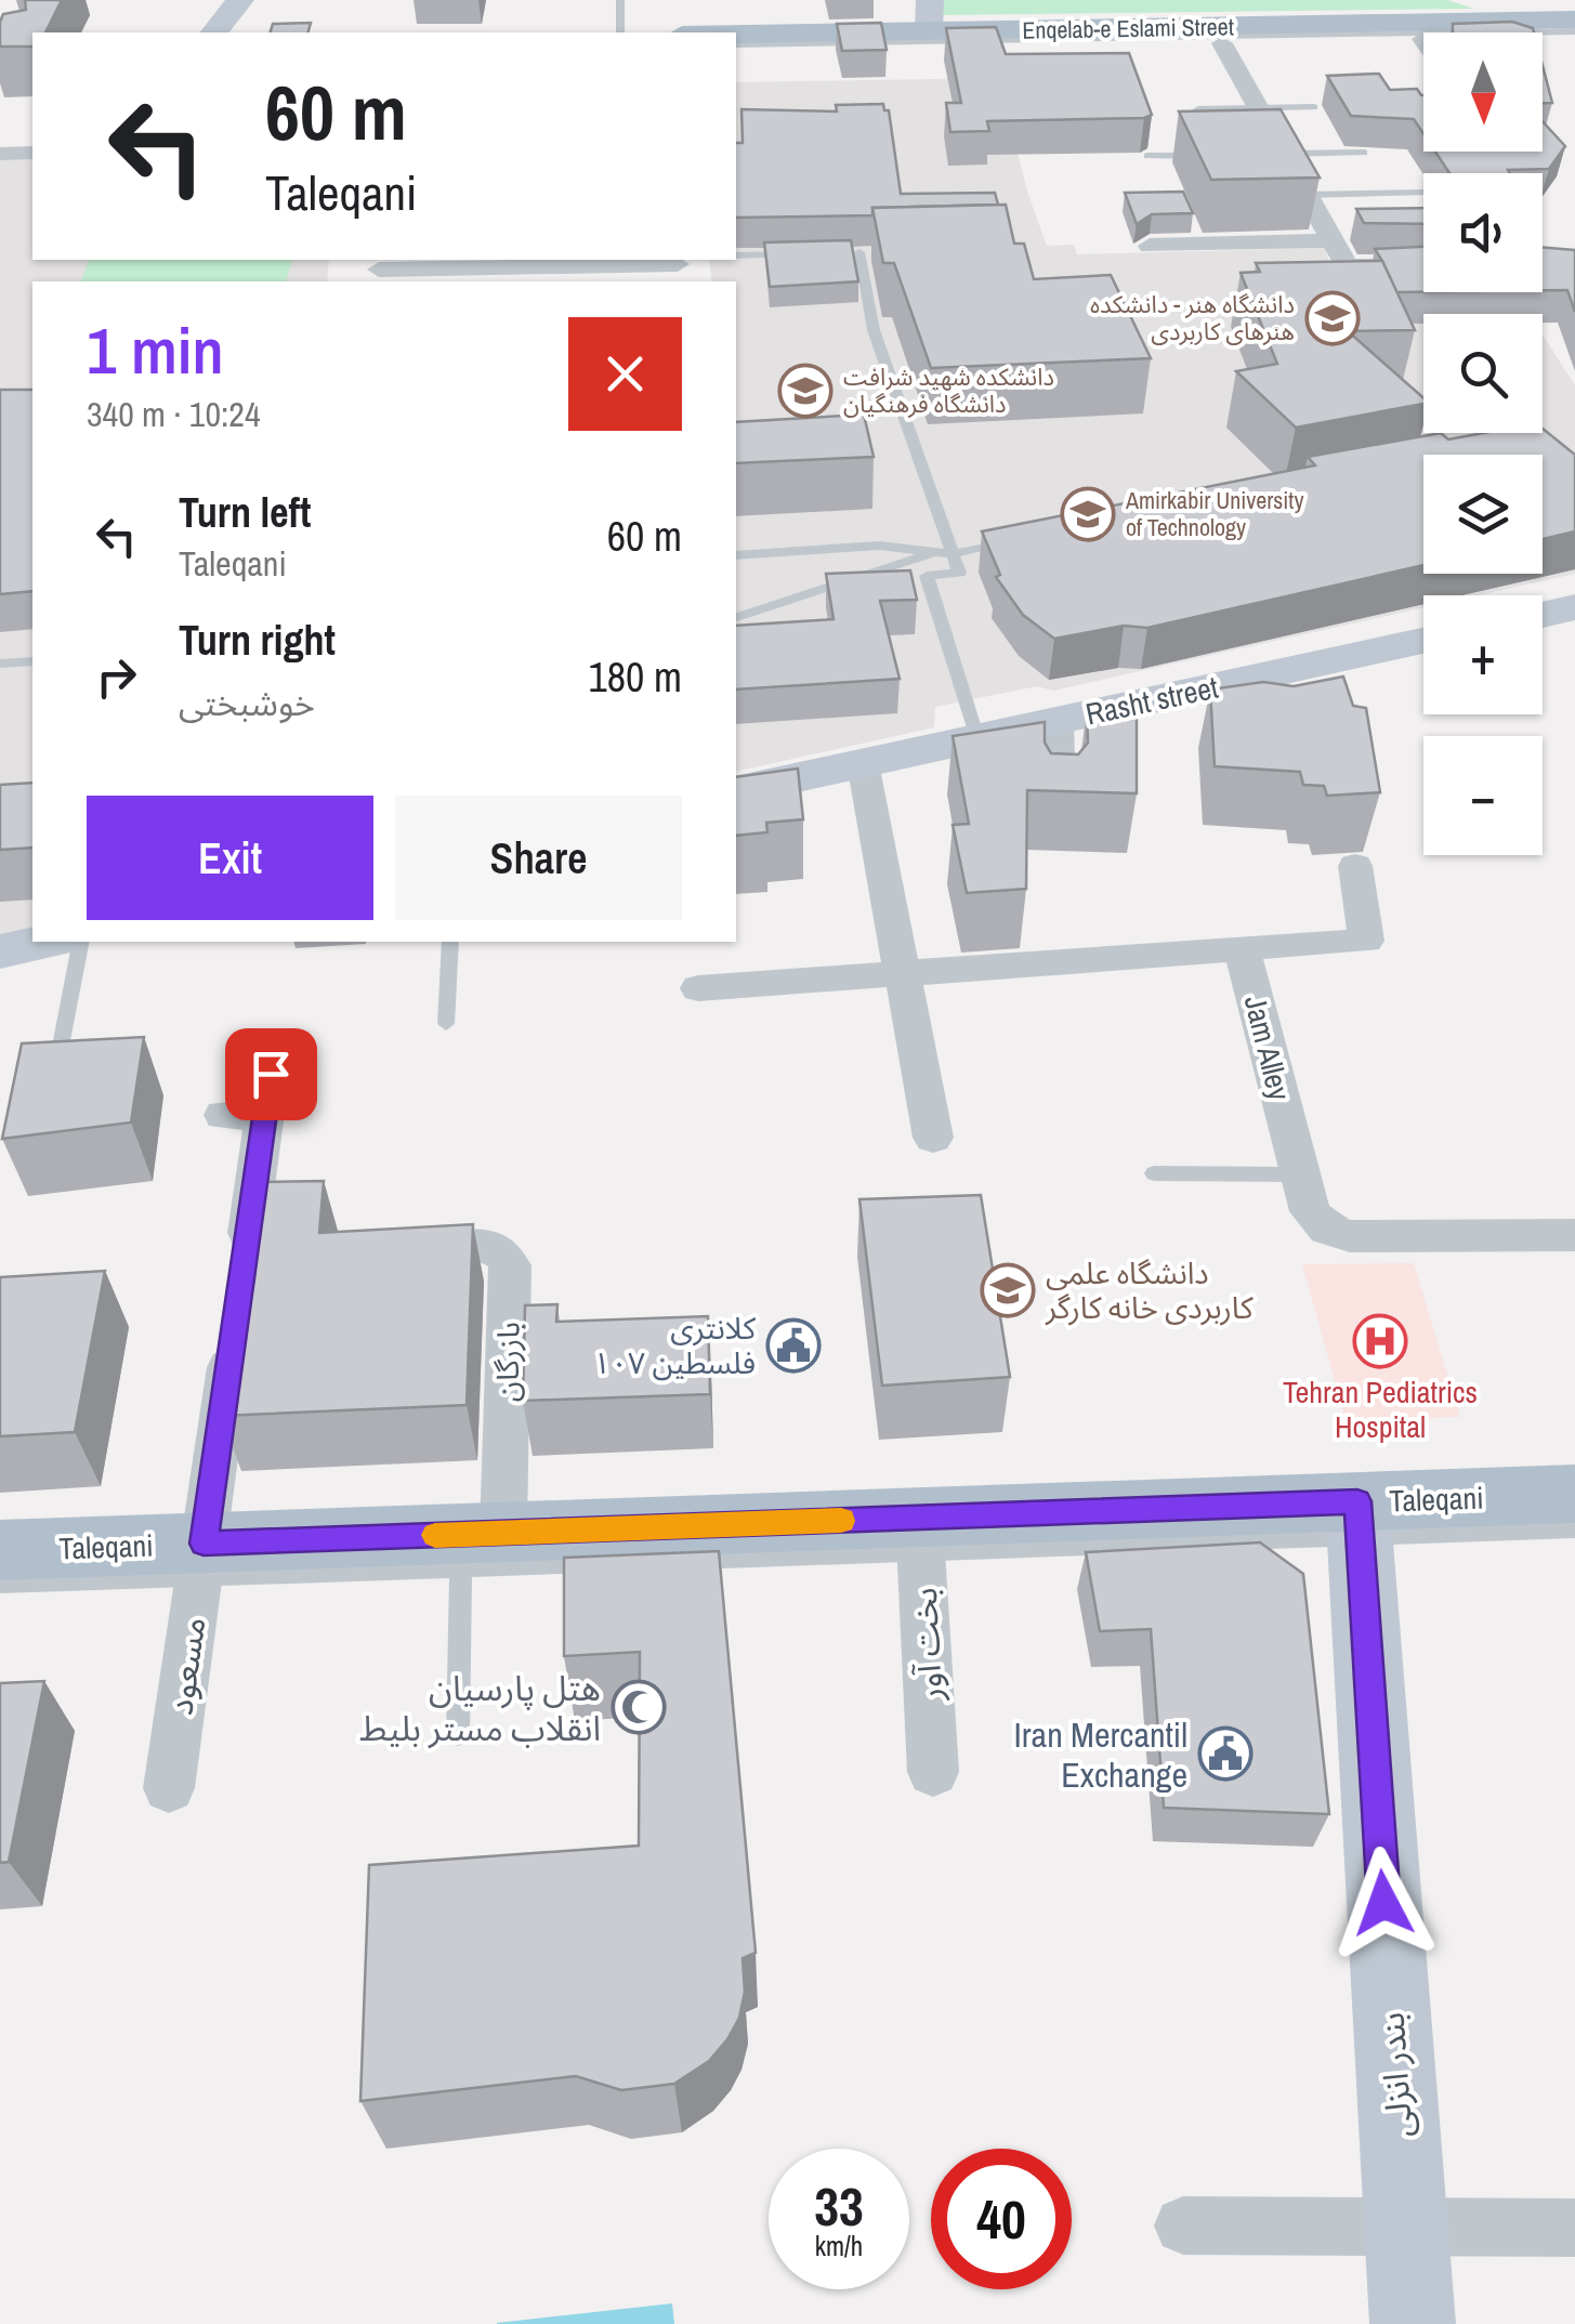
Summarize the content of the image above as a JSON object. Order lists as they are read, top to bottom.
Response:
{
  "streets": {
    "main road": ["Enqelab-e Eslami Street", "Taleqani"],
    "street": [
      "Rasht street",
      "Jam Alley",
      "بازرگان",
      "بخت آور",
      "مسعود",
      "بندر انزلی"
    ]
  },
  "crossings": [
    ["بازرگان", "Taleqani"],
    ["Taleqani", "بخت آور"],
    ["Taleqani", "مسعود"],
    ["Taleqani", "بندر انزلی"]
  ],
  "places": {
    "school or university": [
      "دانشگاه هنر - دانشکده هنرهای کاربردی",
      "دانشکده شهید شرافت دانشگاه فرهنگیان",
      "Amirkabir University of Technology",
      "دانشگاه علمی کاربردی خانه کارگر"
    ],
    "hospital": ["Tehran Pediatrics Hospital"],
    "public building": ["کلانتری ۱۰۷ فلسطین", "Iran Mercantil Exchange"],
    "mosque": ["هتل پارسیان انقلاب مستر بلیط"]
  },
  "north": "bottom",
  "page": {
    "map_buttons": ["+", "−"],
    "turn": ["60 m", "Taleqani"],
    "heading": ["1 min", "340 m · 10:24"],
    "list": [
      {
        "name": "Turn left",
        "note": "Taleqani",
        "value": "60 m"
      },
      {
        "name": "Turn right",
        "note": "خوشبختی",
        "value": "180 m"
      }
    ],
    "buttons": ["Exit", "Share"],
    "speed": "33 km/h",
    "limit": "40"
  }
}
